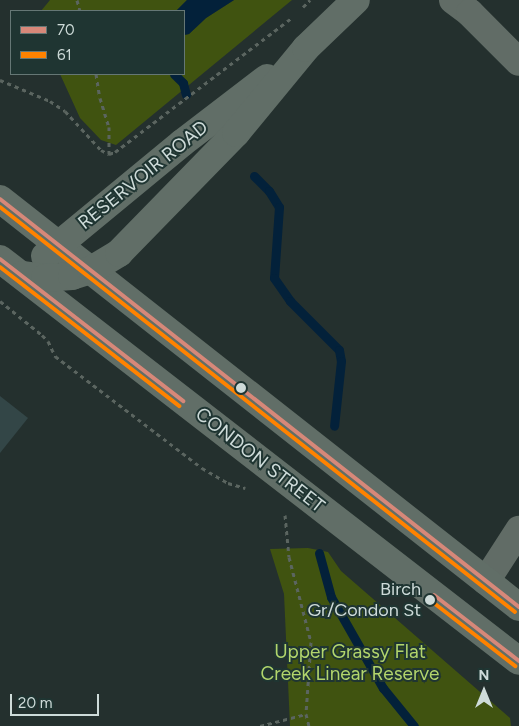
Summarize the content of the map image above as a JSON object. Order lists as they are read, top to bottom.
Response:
{
  "streets": {
    "main road": ["RESERVOIR ROAD", "CONDON STREET"]
  },
  "crossings": [
    ["RESERVOIR ROAD", "CONDON STREET"]
  ],
  "parks": ["Upper Grassy Flat Creek Linear Reserve"],
  "places": ["Birch Gr/Condon St"],
  "lines": ["transit line 70", "transit line 61"],
  "legend": ["70", "61"],
  "scale_bar": "20 m",
  "north": "top"
}
